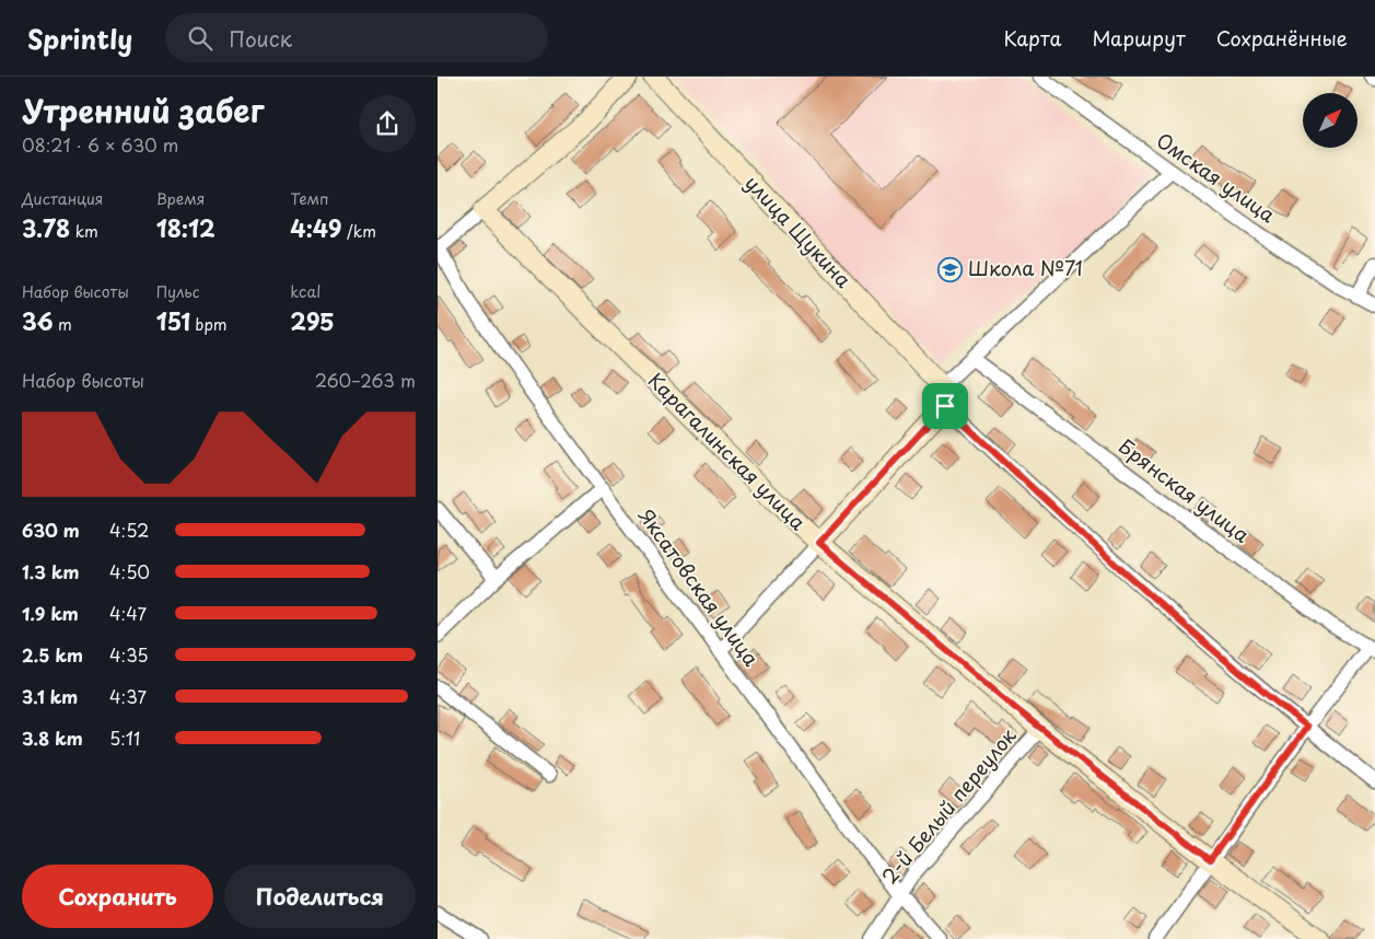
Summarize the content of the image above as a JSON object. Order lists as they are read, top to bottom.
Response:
{
  "streets": {
    "street": [
      "Омская улица",
      "улица Щукина",
      "Карагалинская улица",
      "Брянская улица",
      "Яксатовская улица",
      "2-й Белый переулок"
    ]
  },
  "crossings": [
    ["Карагалинская улица", "2-й Белый переулок"],
    ["Яксатовская улица", "2-й Белый переулок"]
  ],
  "places": {
    "school or university": ["Школа №71"]
  },
  "north": "top right",
  "page": {
    "header": "Sprintly",
    "search": "Поиск",
    "nav": ["Карта", "Маршрут", "Сохранённые"],
    "heading": ["Утренний забег", "08:21 · 6 × 630 m"],
    "stats": [
      ["Дистанция", "3.78 km"],
      ["Время", "18:12"],
      ["Темп", "4:49 /km"],
      ["Набор высоты", "36 m"],
      ["Пульс", "151 bpm"],
      ["kcal", "295"]
    ],
    "chart": ["Набор высоты", "260–263 m"],
    "list": [
      {
        "name": "630 m",
        "note": "4:52"
      },
      {
        "name": "1.3 km",
        "note": "4:50"
      },
      {
        "name": "1.9 km",
        "note": "4:47"
      },
      {
        "name": "2.5 km",
        "note": "4:35"
      },
      {
        "name": "3.1 km",
        "note": "4:37"
      },
      {
        "name": "3.8 km",
        "note": "5:11"
      }
    ],
    "buttons": ["Сохранить", "Поделиться"]
  }
}
